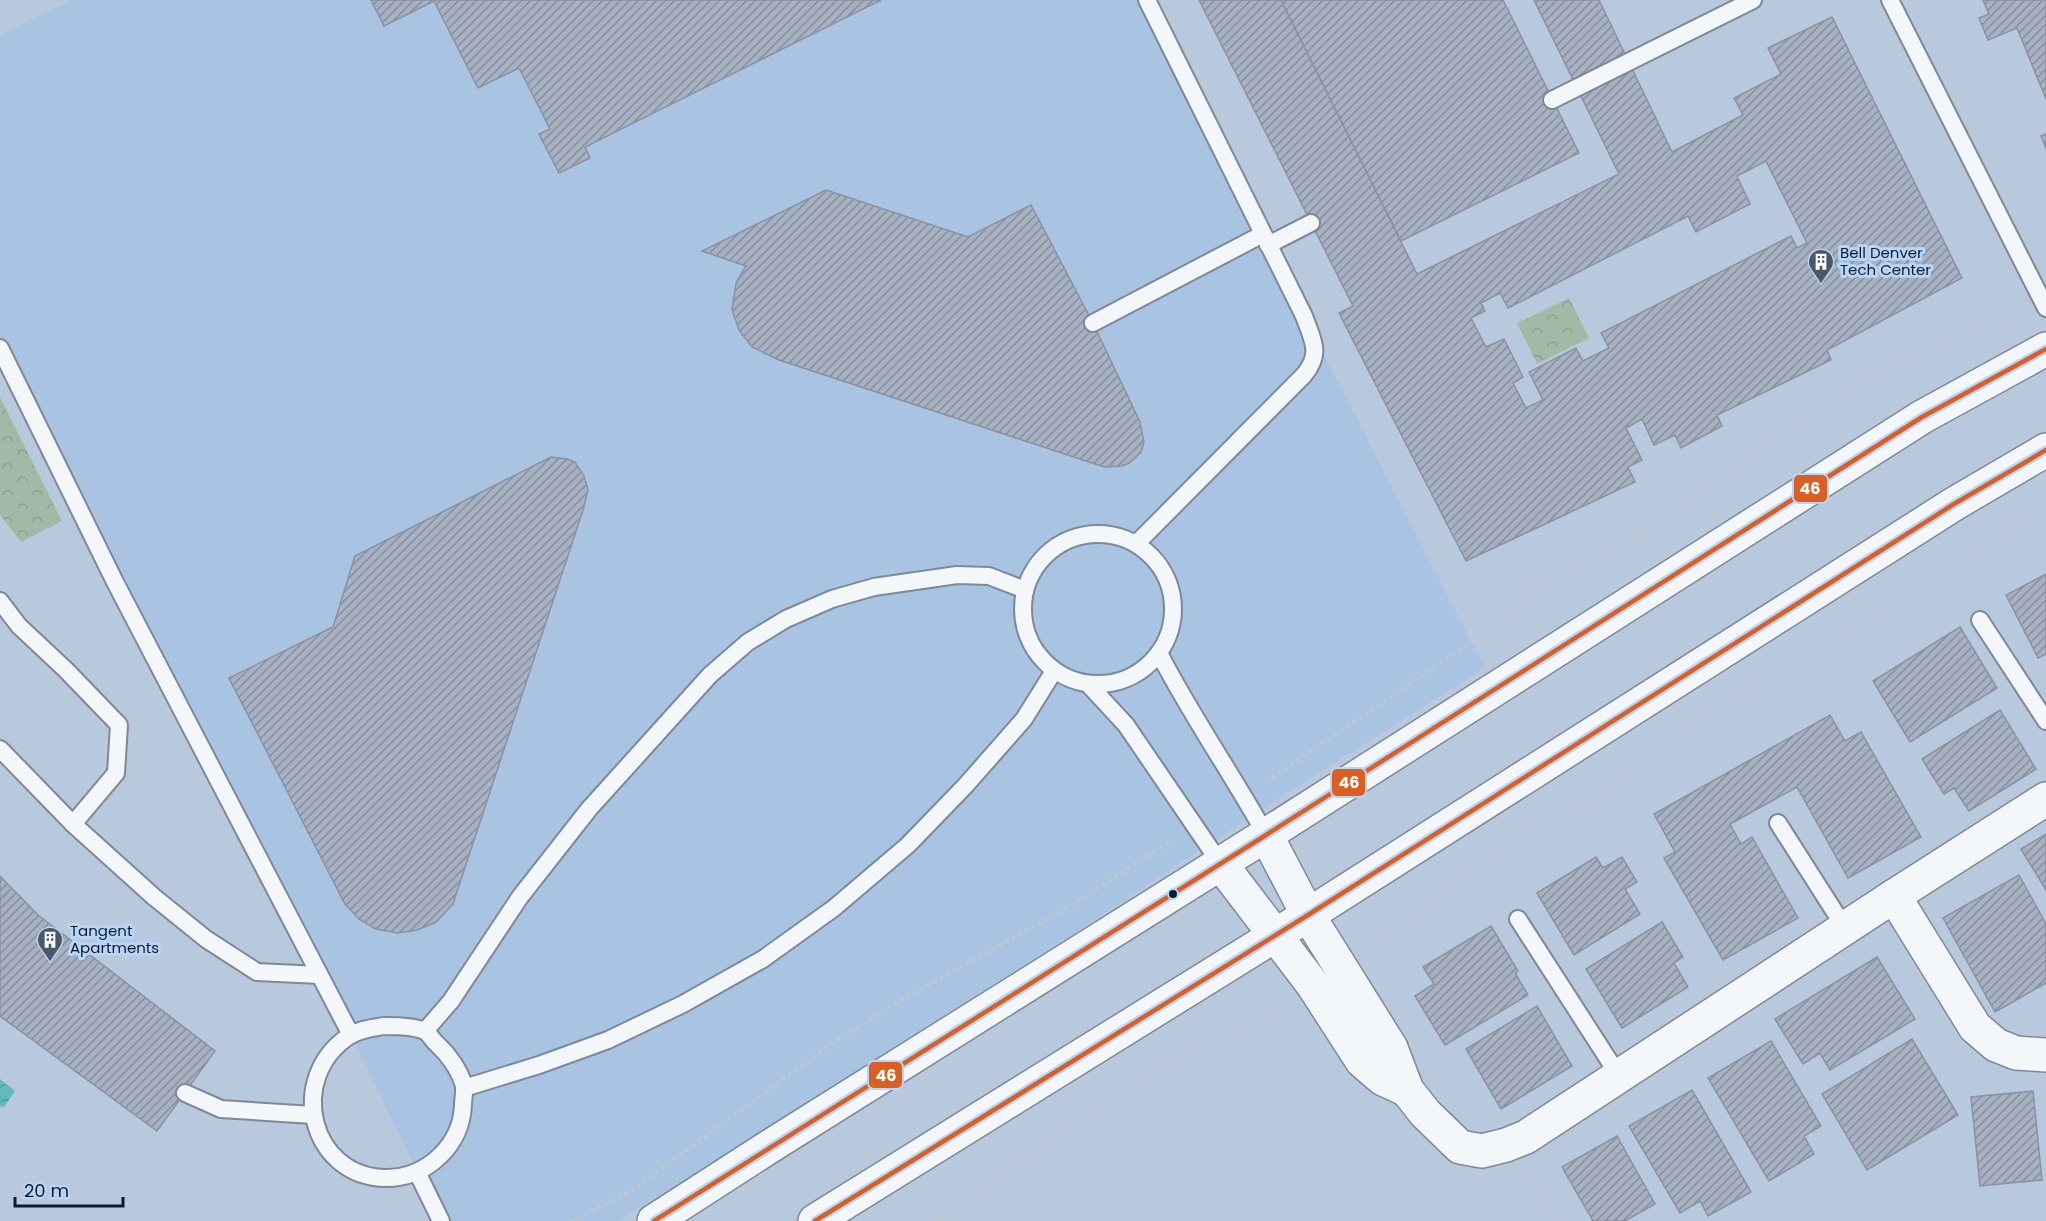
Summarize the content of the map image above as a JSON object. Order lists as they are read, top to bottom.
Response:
{
  "places": {
    "building": ["Bell Denver Tech Center", "Tangent Apartments"]
  },
  "lines": ["transit line 46"],
  "scale_bar": "20 m"
}
